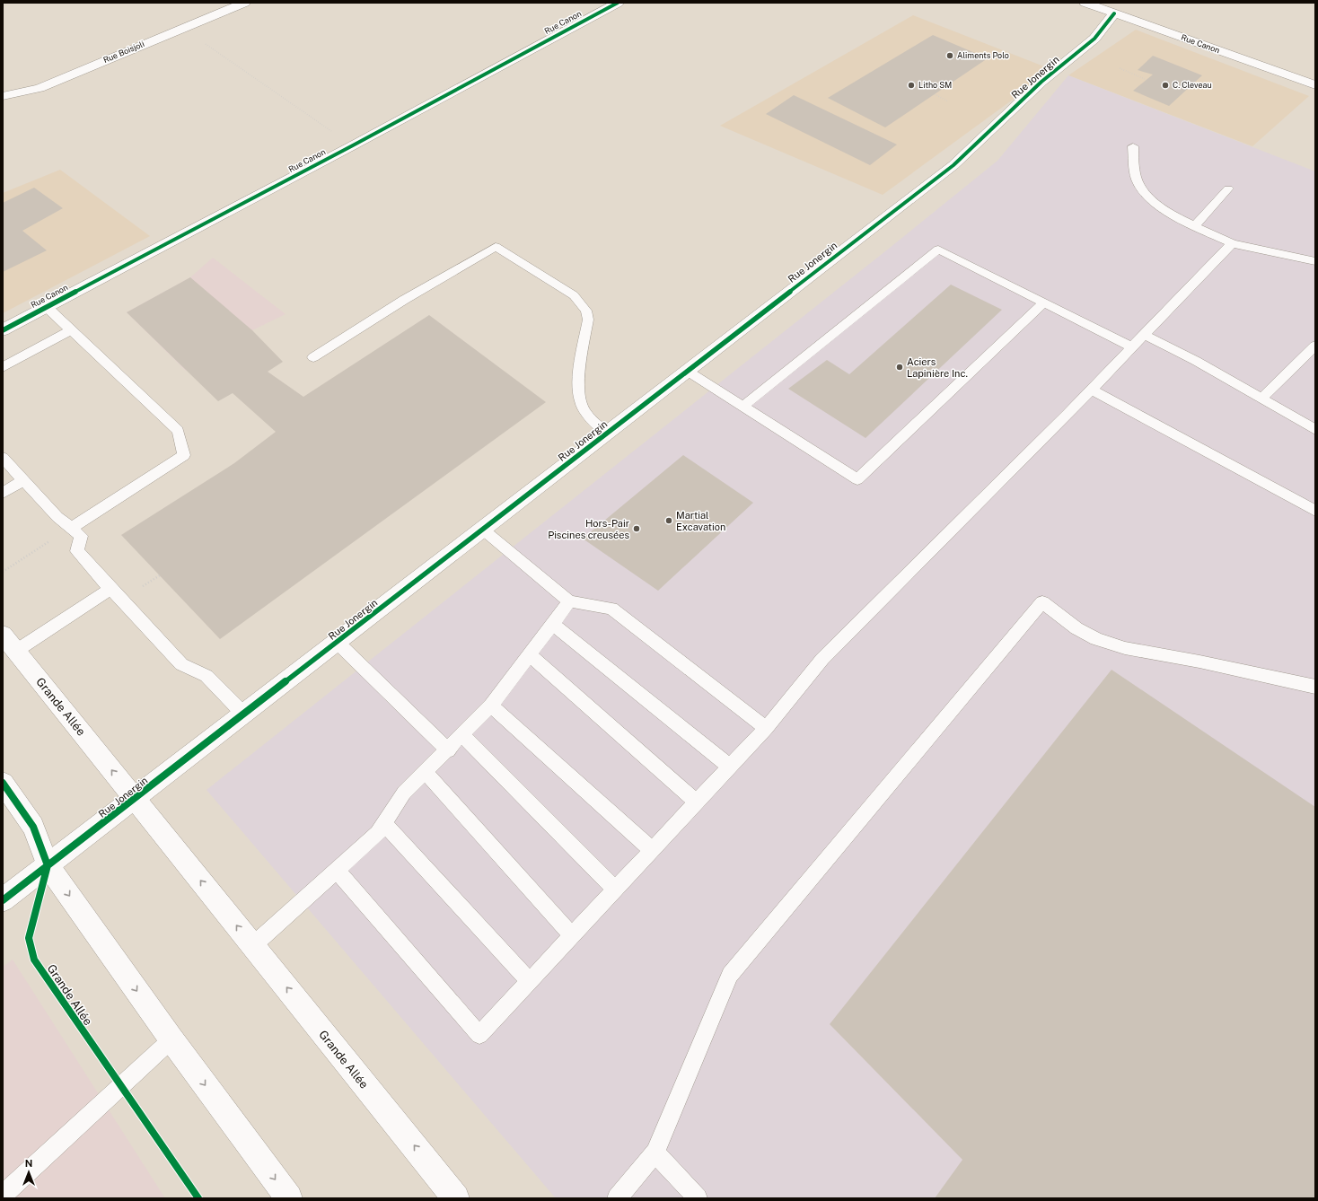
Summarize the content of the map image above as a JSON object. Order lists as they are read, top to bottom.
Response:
{
  "streets": {
    "street": [
      "Rue Canon",
      "Rue Boisjoli",
      "Rue Jonergin",
      "Grande Allée"
    ]
  },
  "crossings": [
    ["Rue Canon", "Rue Jonergin"],
    ["Rue Jonergin", "Grande Allée"]
  ],
  "places": [
    "Aliments Polo",
    "Litho SM",
    "C. Cleveau",
    "Aciers Lapinière Inc.",
    "Martial Excavation",
    "Hors-Pair Piscines creusées"
  ],
  "north": "top"
}
